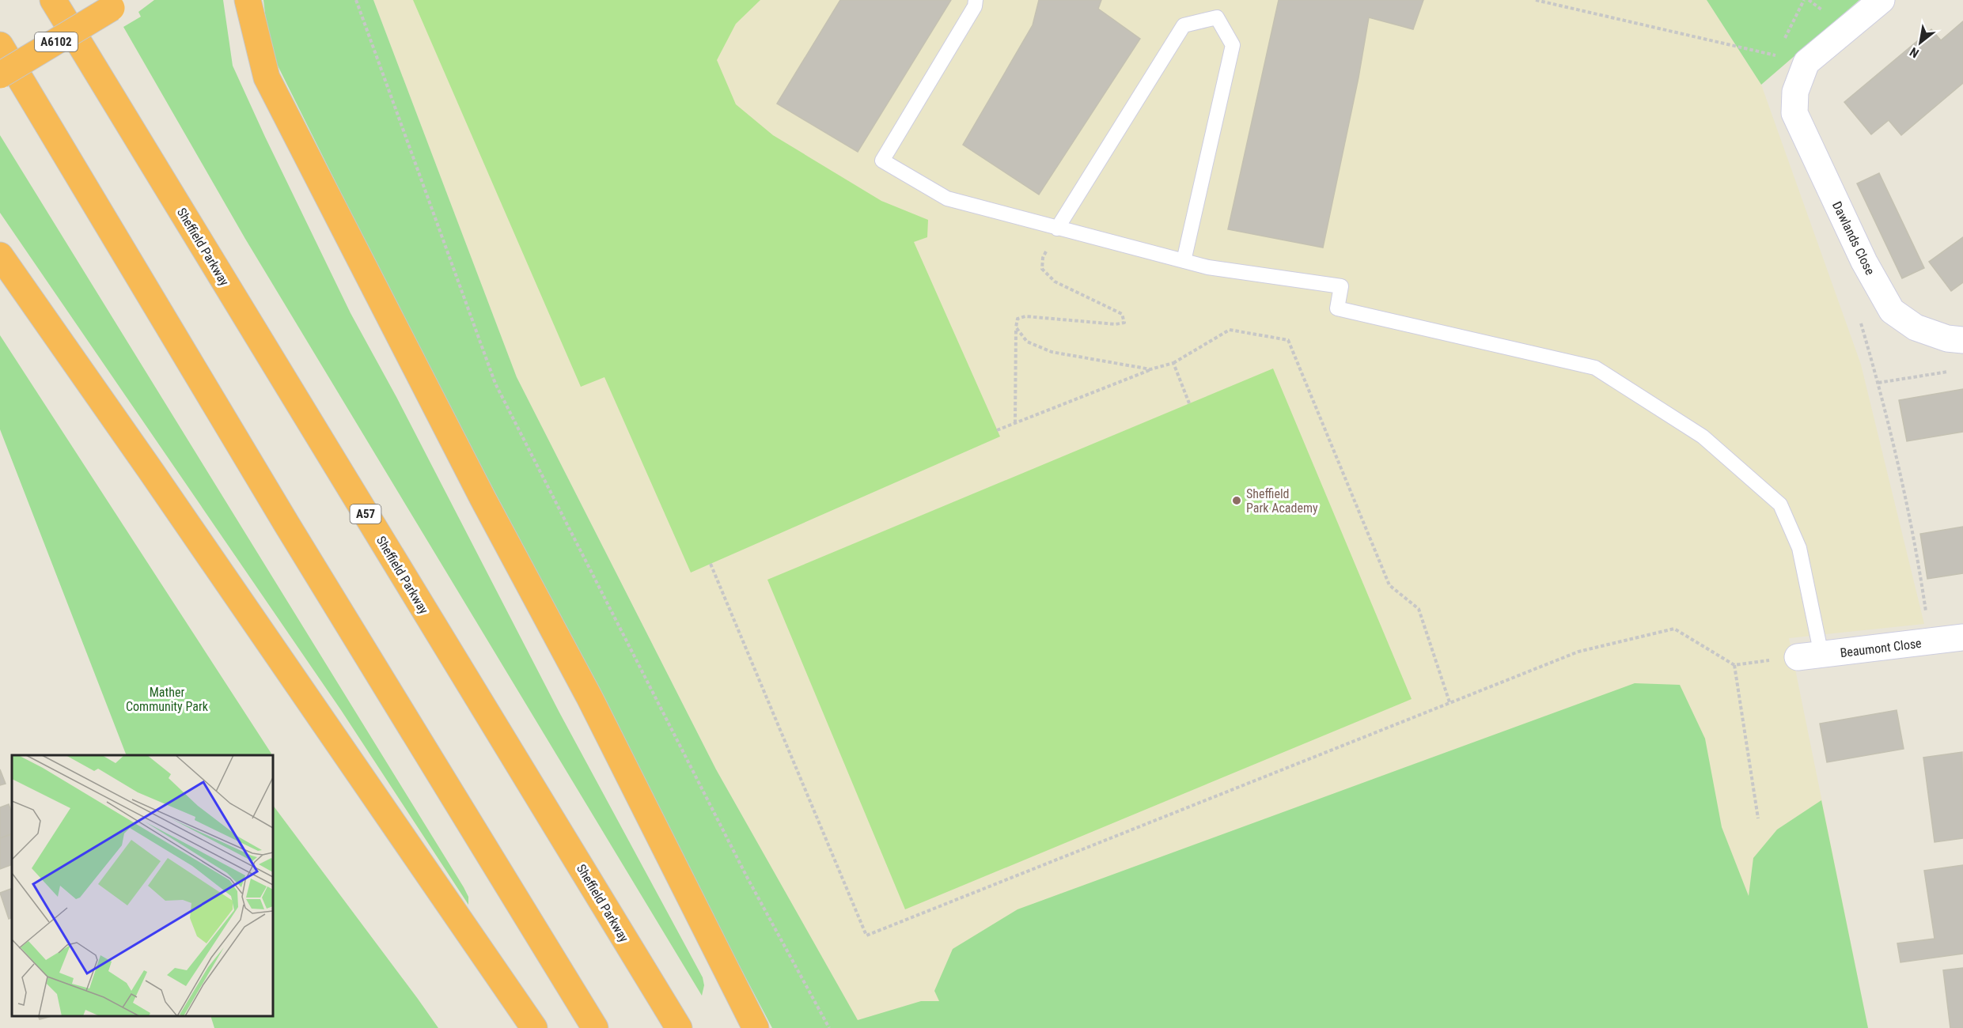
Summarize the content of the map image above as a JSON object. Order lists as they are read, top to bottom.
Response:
{
  "streets": {
    "highway": ["A6102", "Sheffield Parkway", "A57"],
    "street": ["Dawlands Close", "Beaumont Close"]
  },
  "parks": ["Mather Community Park"],
  "places": ["Sheffield Park Academy"],
  "north": "bottom left"
}
